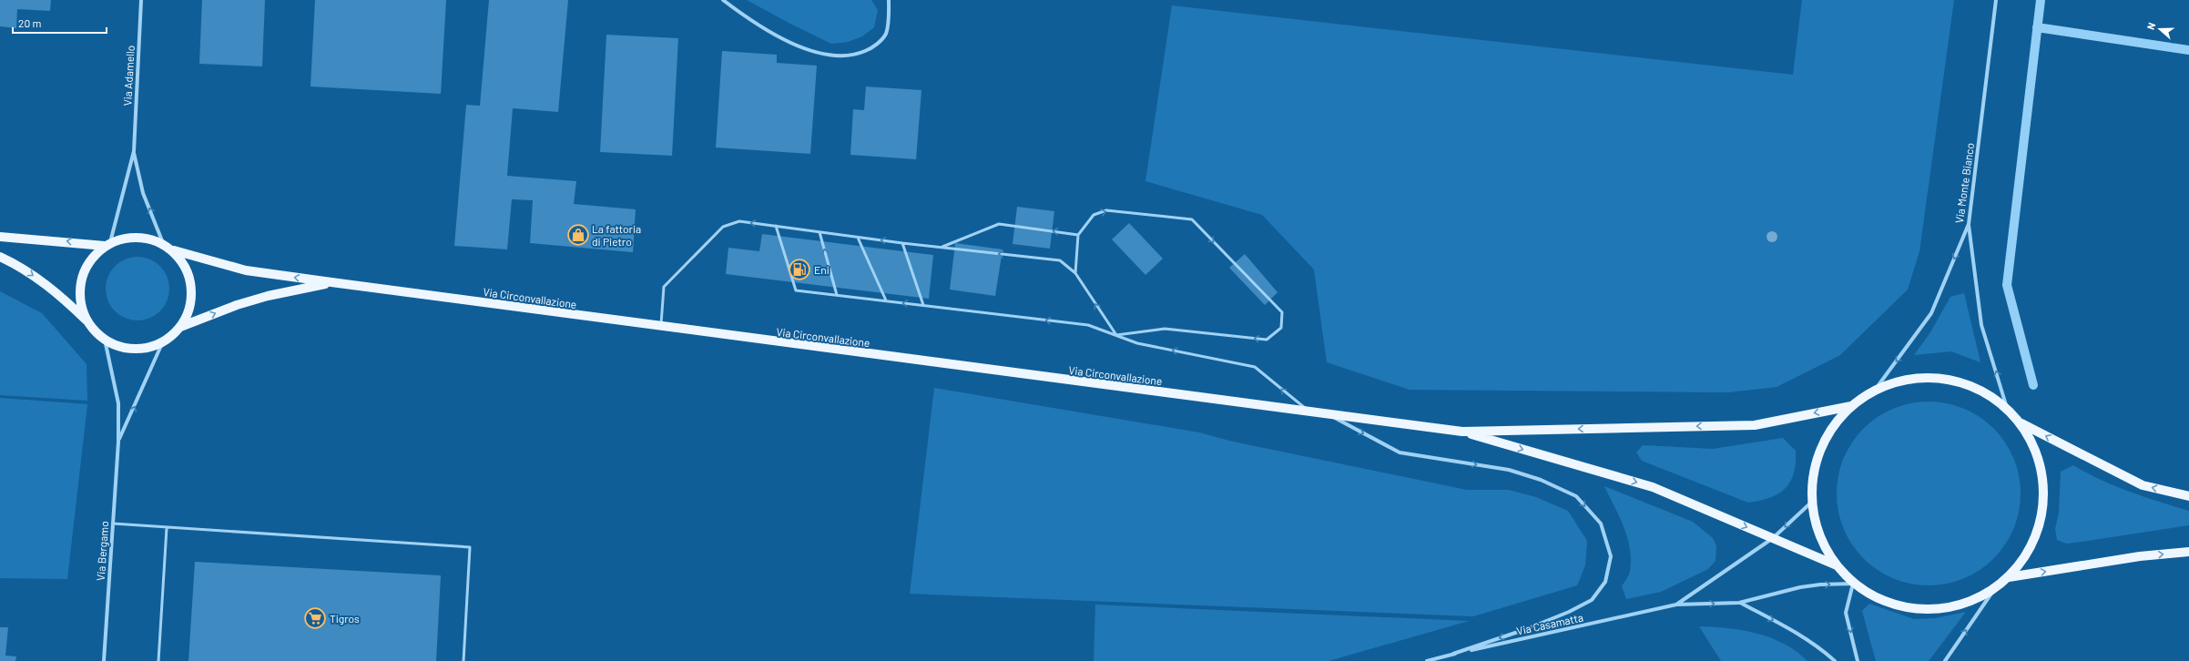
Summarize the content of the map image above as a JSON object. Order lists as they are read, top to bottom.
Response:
{
  "streets": {
    "main road": ["Via Circonvallazione"],
    "street": [
      "Via Adamello",
      "Via Monte Bianco",
      "Via Bergamo",
      "Via Casamatta"
    ]
  },
  "crossings": [
    ["Via Circonvallazione", "Via Bergamo"]
  ],
  "one_way": ["Via Monte Bianco"],
  "places": {
    "shop": ["La fattoria di Pietro"],
    "fuel station": ["Eni"],
    "supermarket": ["Tigros"]
  },
  "scale_bar": "20 m",
  "north": "left"
}
